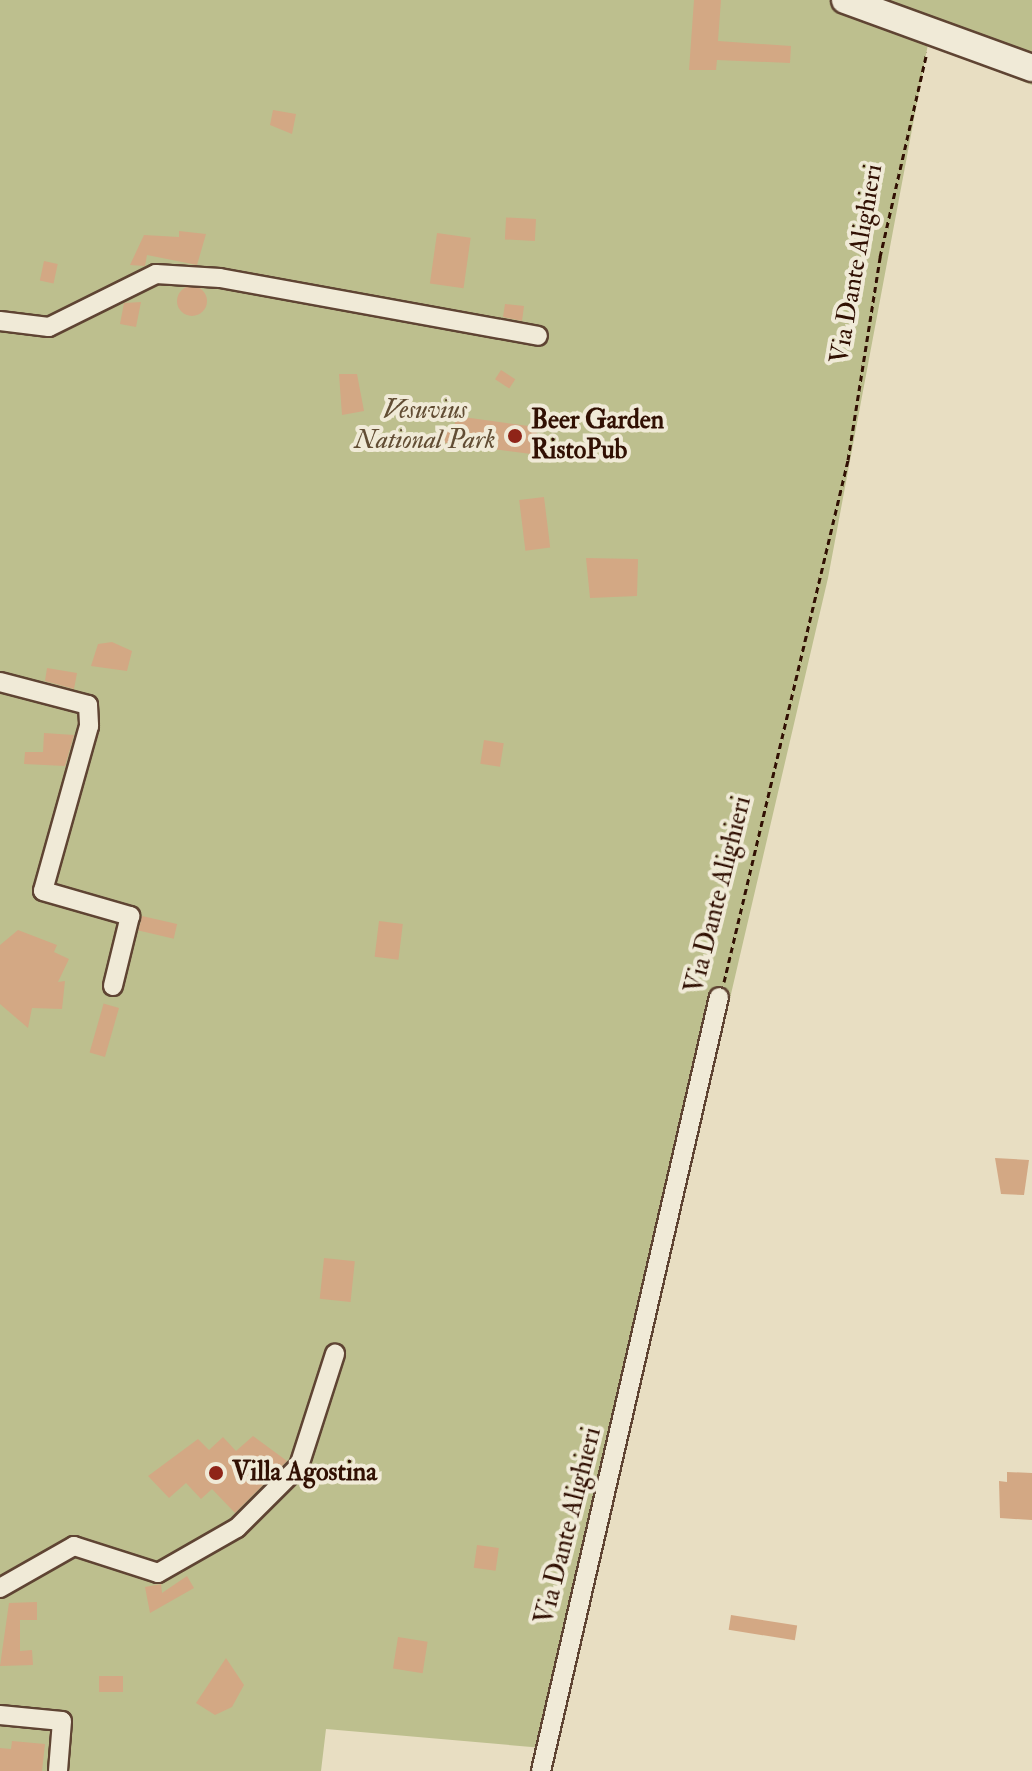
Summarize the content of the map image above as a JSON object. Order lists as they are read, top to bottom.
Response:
{
  "streets": {
    "street": ["Via Dante Alighieri"]
  },
  "parks": ["Vesuvius National Park"],
  "places": ["Beer Garden RistoPub", "Villa Agostina"]
}
